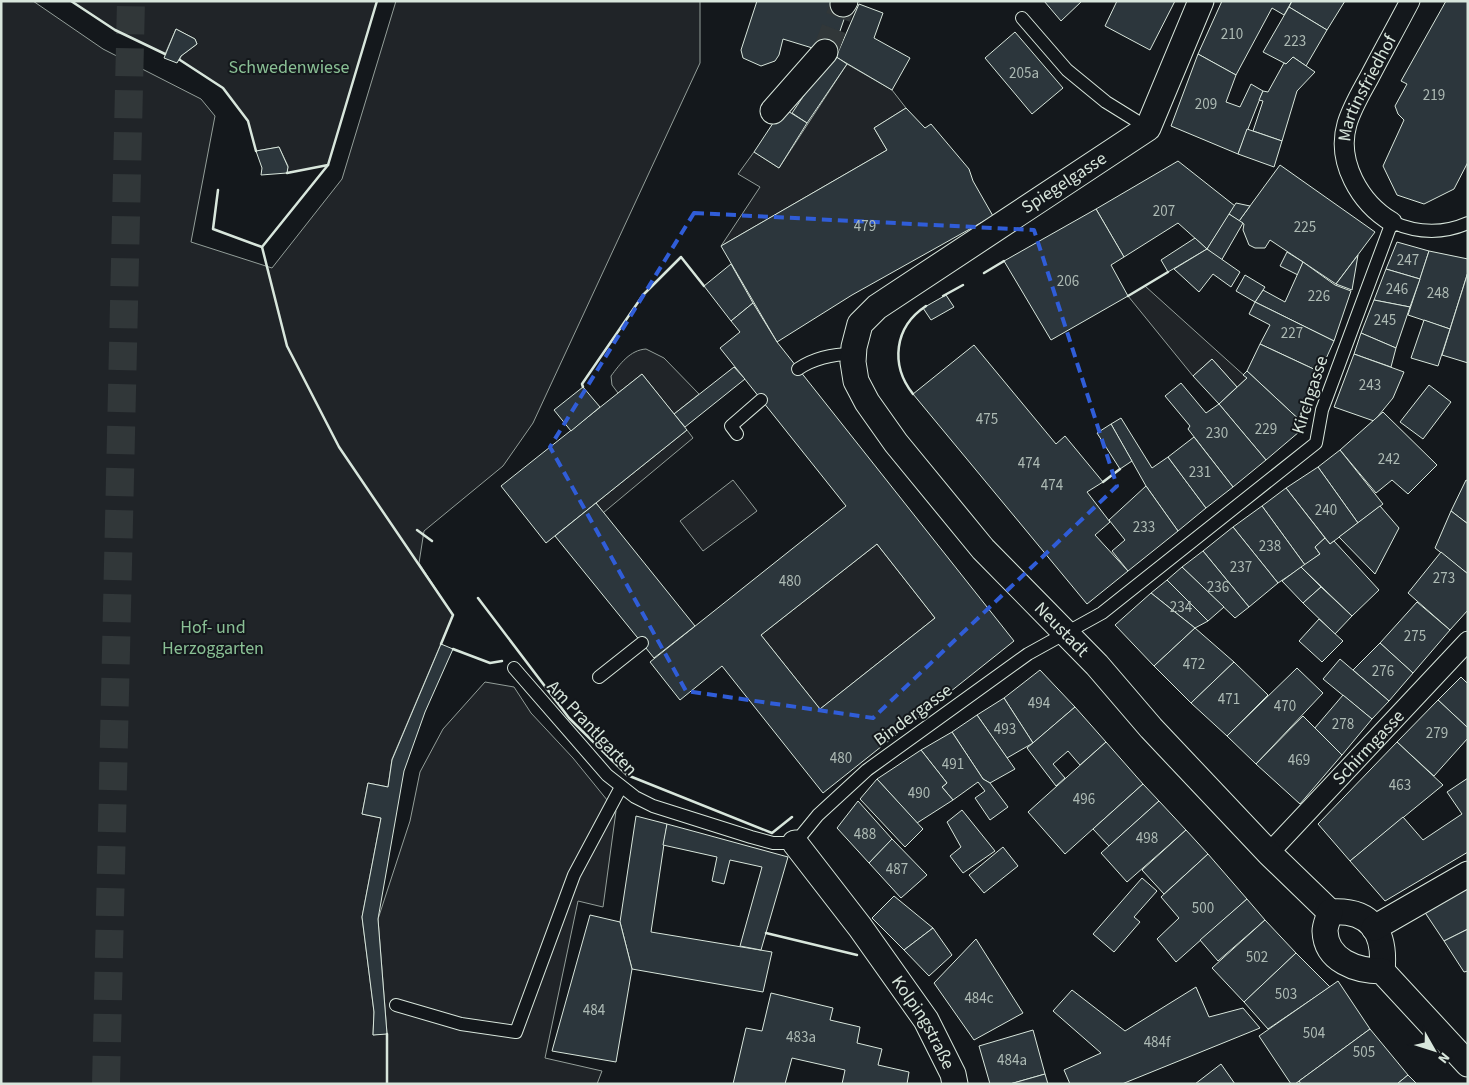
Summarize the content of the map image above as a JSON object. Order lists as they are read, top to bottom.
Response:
{
  "streets": {
    "street": [
      "Martinsfriedhof",
      "Spiegelgasse",
      "Neustadt",
      "Schirmgasse",
      "Kolpingstraße"
    ],
    "lane": ["Kirchgasse", "Bindergasse", "Am Prantlgarten"]
  },
  "crossings": [
    ["Martinsfriedhof", "Kirchgasse"],
    ["Spiegelgasse", "Neustadt"],
    ["Kirchgasse", "Neustadt"],
    ["Kirchgasse", "Bindergasse"],
    ["Neustadt", "Bindergasse"],
    ["Neustadt", "Schirmgasse"],
    ["Bindergasse", "Am Prantlgarten"],
    ["Bindergasse", "Kolpingstraße"],
    ["Am Prantlgarten", "Kolpingstraße"]
  ],
  "parks": ["Schwedenwiese", "Hof- und Herzoggarten"],
  "house_numbers": [
    "210",
    "223",
    "205a",
    "219",
    "209",
    "207",
    "479",
    "225",
    "247",
    "206",
    "246",
    "248",
    "226",
    "245",
    "227",
    "243",
    "475",
    "229",
    "230",
    "242",
    "474",
    "231",
    "474",
    "240",
    "233",
    "238",
    "237",
    "273",
    "480",
    "236",
    "234",
    "275",
    "472",
    "276",
    "471",
    "494",
    "470",
    "278",
    "493",
    "279",
    "480",
    "469",
    "491",
    "463",
    "490",
    "496",
    "488",
    "498",
    "487",
    "500",
    "502",
    "503",
    "484c",
    "484",
    "504",
    "483a",
    "484f",
    "505",
    "484a"
  ],
  "north": "bottom right"
}
